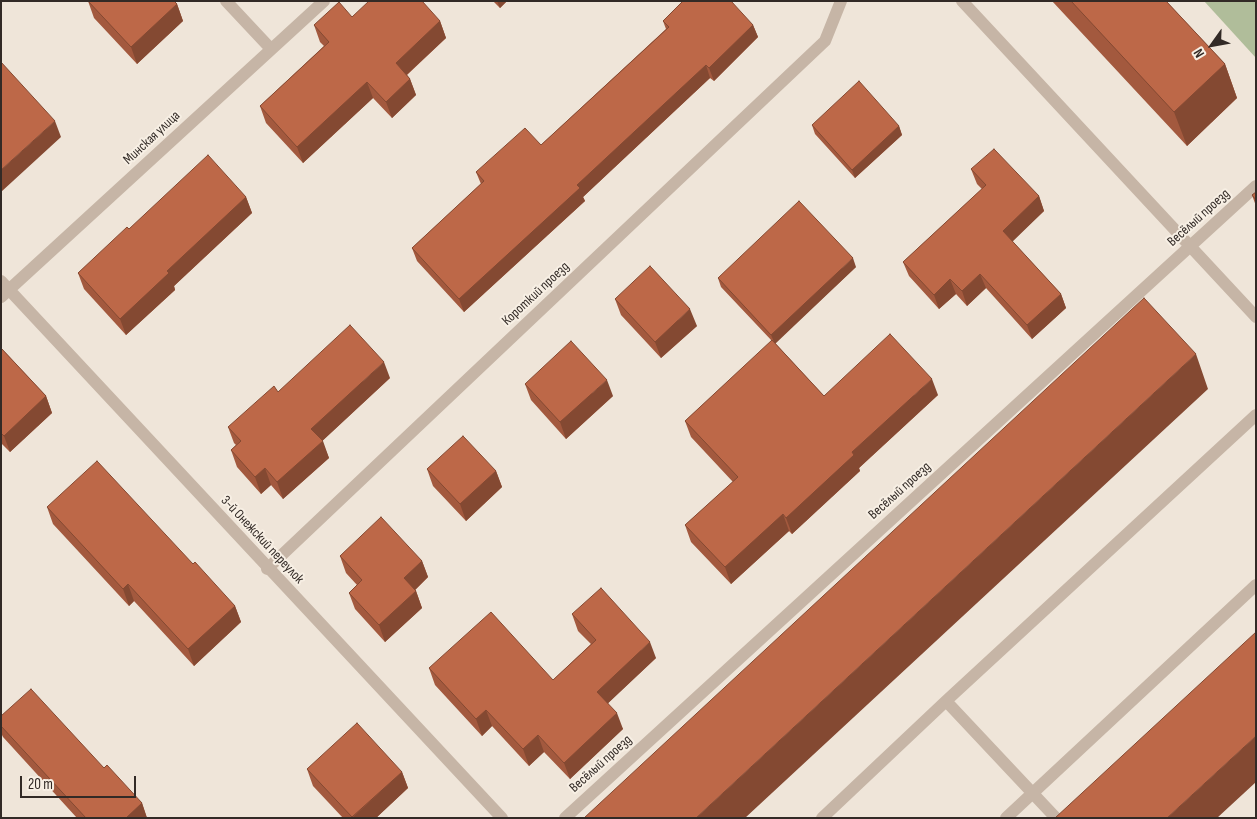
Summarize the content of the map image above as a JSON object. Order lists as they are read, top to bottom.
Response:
{
  "streets": {
    "street": [
      "Минская улица",
      "Весёлый проезд",
      "Короткий проезд",
      "3-й Онежский переулок"
    ]
  },
  "crossings": [
    ["Минская улица", "3-й Онежский переулок"],
    ["Короткий проезд", "3-й Онежский переулок"]
  ],
  "scale_bar": "20 m",
  "north": "bottom left"
}
